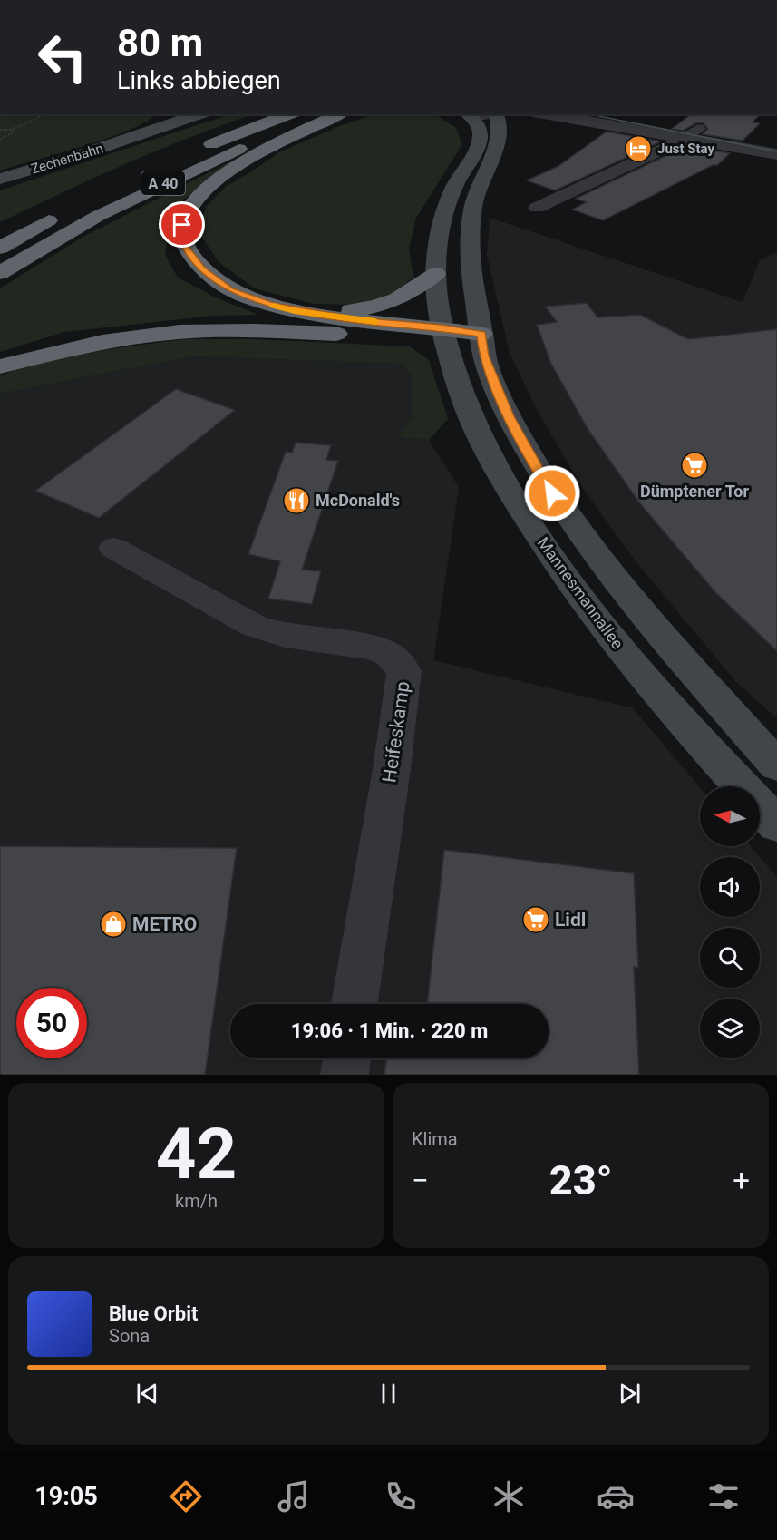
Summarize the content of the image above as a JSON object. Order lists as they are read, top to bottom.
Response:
{
  "streets": {
    "highway": ["A 40"],
    "main road": ["Zechenbahn", "Mannesmannallee"],
    "street": ["Heifeskamp"]
  },
  "places": {
    "hotel": ["Just Stay"],
    "supermarket": ["Dümptener Tor", "Lidl"],
    "restaurant": ["McDonald's"],
    "shop": ["METRO"]
  },
  "north": "left",
  "page": {
    "turn": ["80 m", "Links abbiegen"],
    "limit": "50",
    "trip": "19:06 · 1 Min. · 220 m",
    "tile": [
      ["42", "km/h"],
      "Klima"
    ],
    "heat": ["−", "23°", "+"],
    "song": ["Blue Orbit", "Sona"],
    "tabs": "19:05"
  }
}
